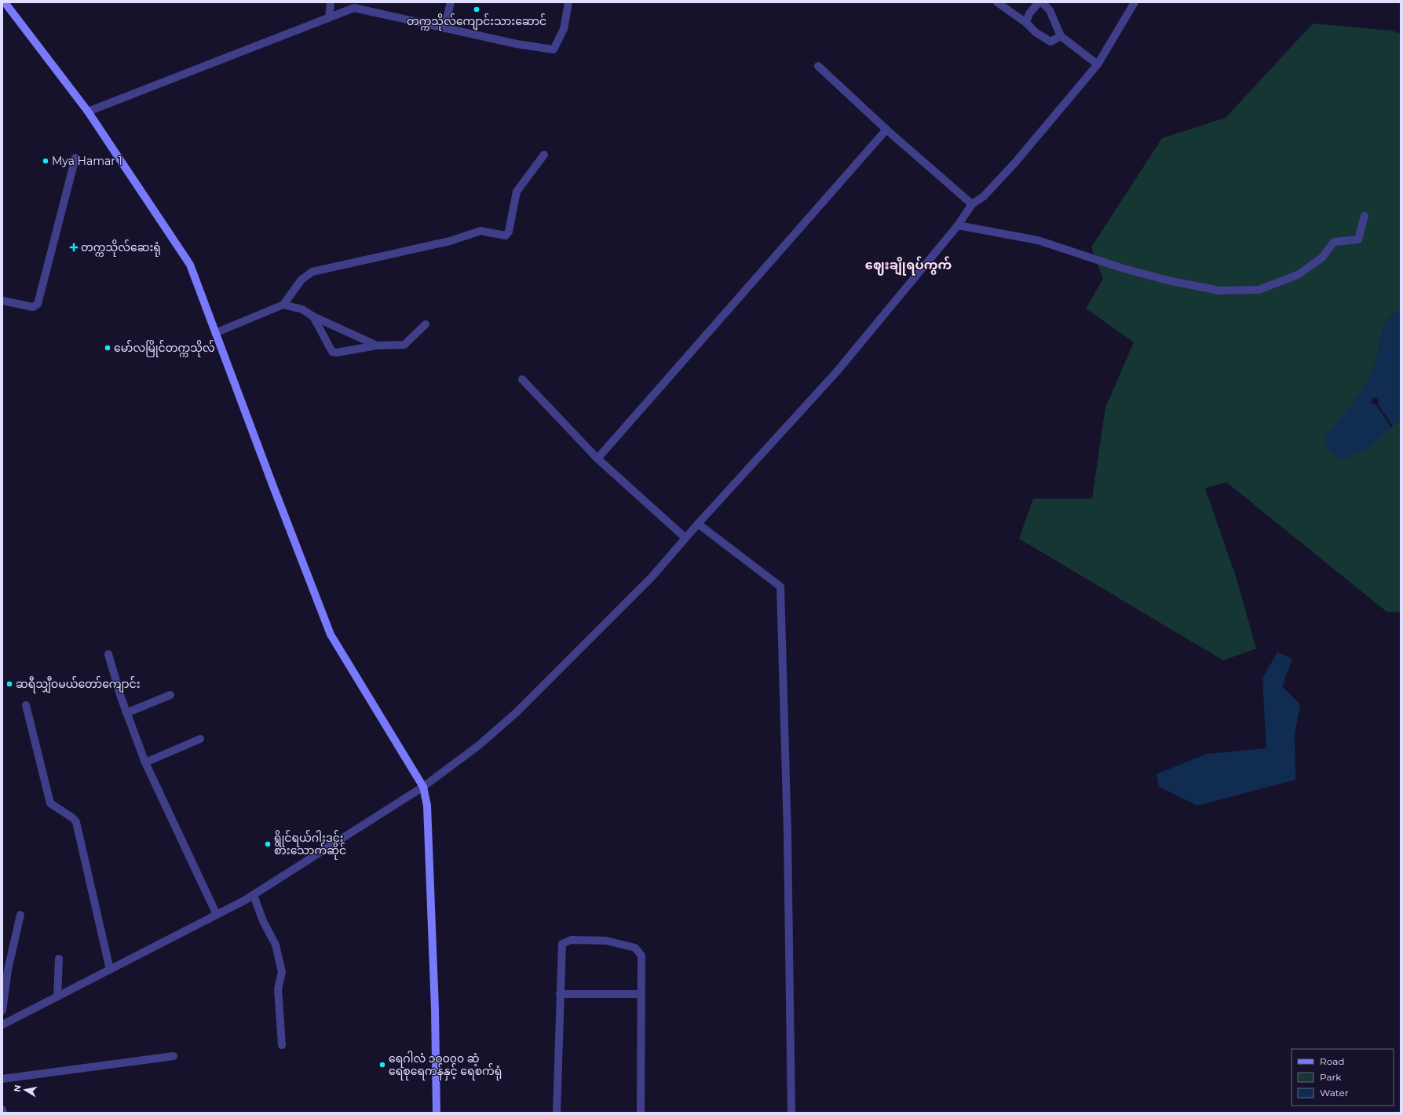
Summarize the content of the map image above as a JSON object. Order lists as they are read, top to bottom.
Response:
{
  "districts": ["ဈေးချိုရပ်ကွက်"],
  "places": {
    "other": [
      "တက္ကသိုလ်ကျောင်းသားဆောင်",
      "Mya Hamar 1",
      "မော်လမြိုင်တက္ကသိုလ်",
      "ဆရီသျှီဝမယ်တော်ကျောင်း",
      "ရွိုင်ရယ်ဂါးဒင်း စားသောက်ဆိုင်",
      "ရေဂါလံ ၁၀၀၀၀ ဆံ့ ရေစုရေကန်နှင့် ရေစက်ရုံ"
    ],
    "health": ["တက္ကသိုလ်ဆေးရုံ"]
  },
  "legend": ["Road", "Park", "Water"],
  "north": "left"
}
